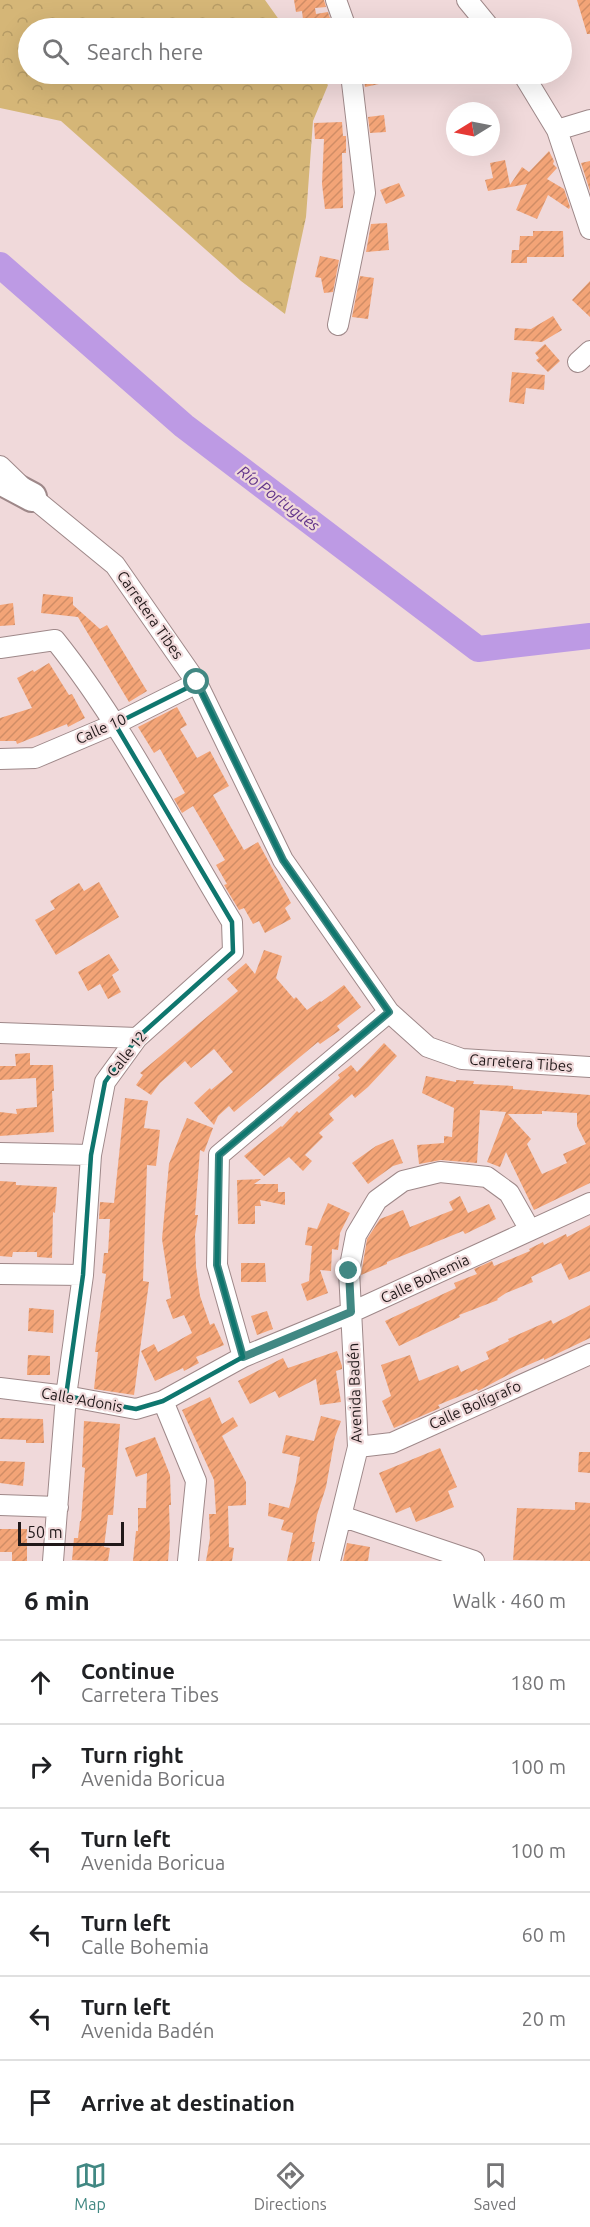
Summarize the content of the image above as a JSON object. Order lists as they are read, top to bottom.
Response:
{
  "streets": {
    "street": [
      "Carretera Tibes",
      "Calle 10",
      "Calle 12",
      "Calle Bohemia",
      "Avenida Badén",
      "Calle Adonis",
      "Calle Bolígrafo"
    ]
  },
  "crossings": [
    ["Carretera Tibes", "Calle 10"],
    ["Calle 10", "Calle 12"],
    ["Calle 12", "Calle Adonis"],
    ["Calle Bohemia", "Avenida Badén"],
    ["Calle Bohemia", "Calle Adonis"],
    ["Avenida Badén", "Calle Bolígrafo"]
  ],
  "water": ["Río Portugués"],
  "scale_bar": "50 m",
  "north": "left",
  "page": {
    "search": "Search here",
    "scale": "50 m",
    "heading": ["6 min", "Walk · 460 m"],
    "list": [
      ["Continue", "Carretera Tibes", "180 m"],
      ["Turn right", "Avenida Boricua", "100 m"],
      ["Turn left", "Avenida Boricua", "100 m"],
      ["Turn left", "Calle Bohemia", "60 m"],
      ["Turn left", "Avenida Badén", "20 m"],
      "Arrive at destination"
    ],
    "nav": ["Map", "Directions", "Saved"]
  }
}
